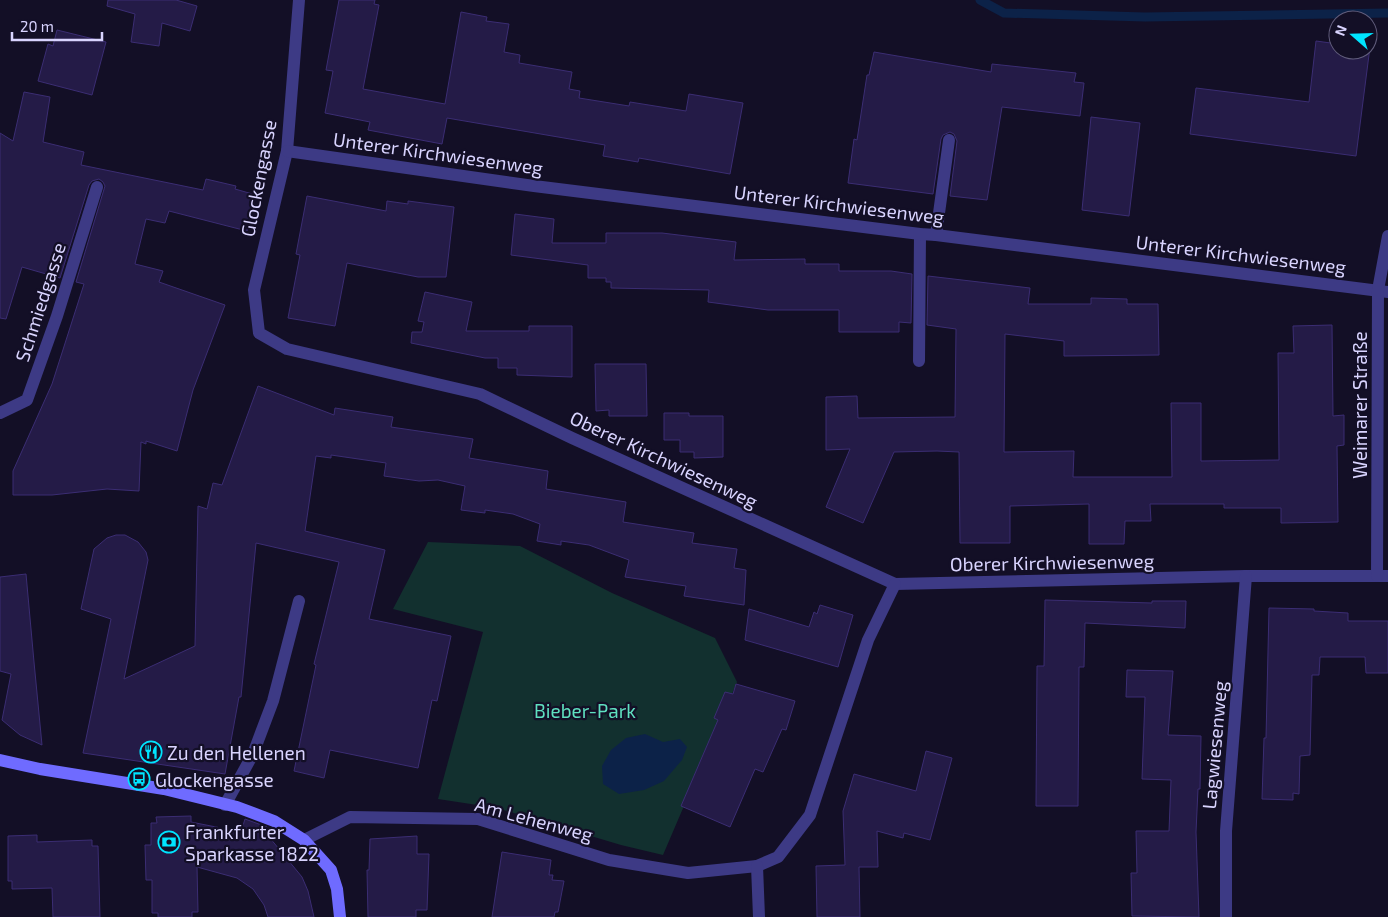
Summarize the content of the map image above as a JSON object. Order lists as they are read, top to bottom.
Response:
{
  "streets": {
    "street": [
      "Unterer Kirchwiesenweg",
      "Glockengasse",
      "Schmiedgasse",
      "Weimarer Straße",
      "Oberer Kirchwiesenweg",
      "Lagwiesenweg",
      "Am Lehenweg"
    ]
  },
  "crossings": [
    ["Unterer Kirchwiesenweg", "Glockengasse"],
    ["Unterer Kirchwiesenweg", "Weimarer Straße"],
    ["Glockengasse", "Oberer Kirchwiesenweg"],
    ["Weimarer Straße", "Oberer Kirchwiesenweg"],
    ["Oberer Kirchwiesenweg", "Lagwiesenweg"],
    ["Oberer Kirchwiesenweg", "Am Lehenweg"]
  ],
  "parks": ["Bieber-Park"],
  "places": {
    "restaurant": ["Zu den Hellenen"],
    "bus stop": ["Glockengasse"],
    "bank": ["Frankfurter Sparkasse 1822"]
  },
  "scale_bar": "20 m",
  "north": "left"
}
